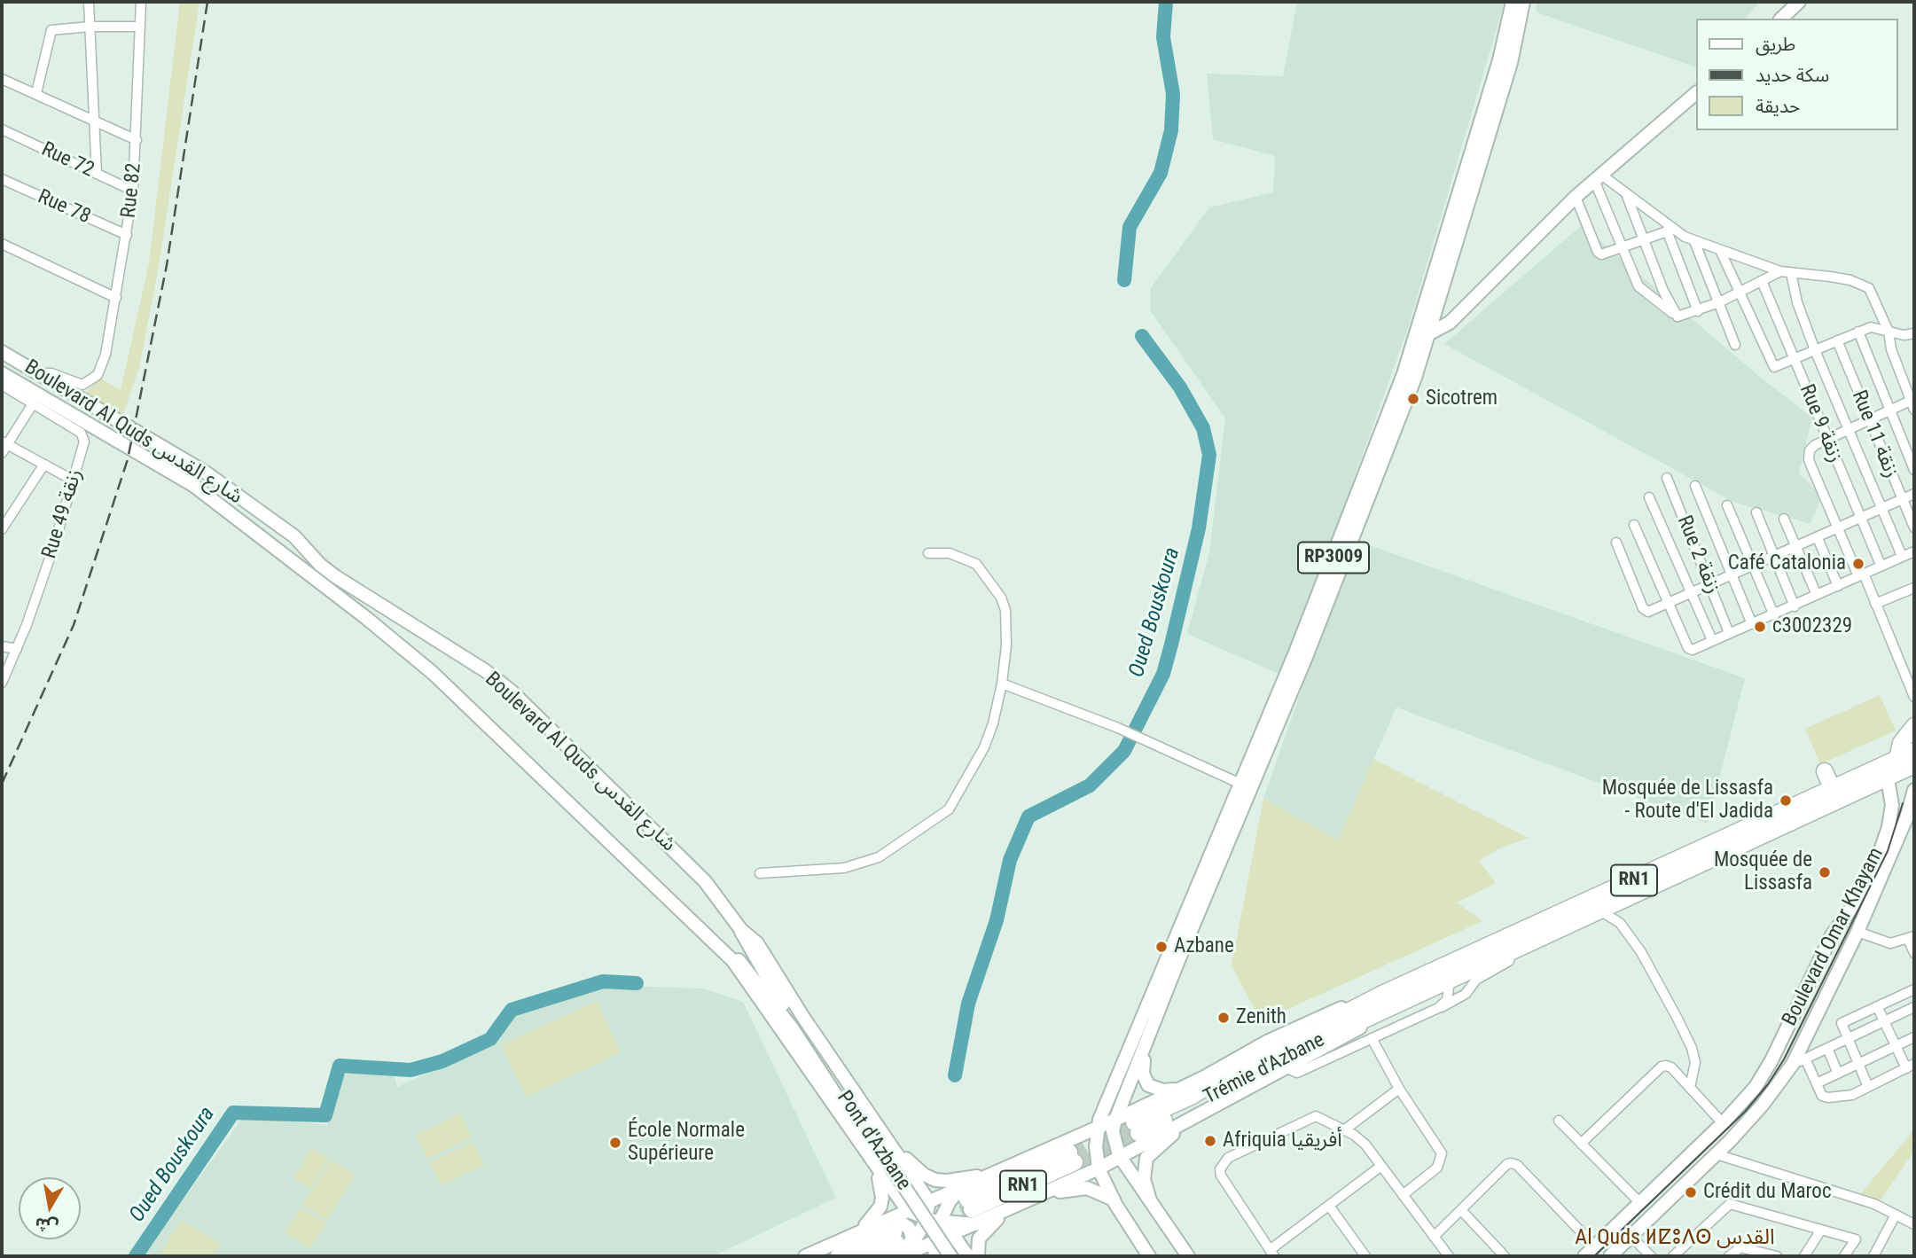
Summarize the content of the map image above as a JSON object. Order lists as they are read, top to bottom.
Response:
{
  "streets": {
    "highway": ["RN1", "Trémie d'Azbane"],
    "main road": [
      "Boulevard Al Quds شارع القدس",
      "RP3009",
      "Boulevard Omar Khayam",
      "Pont d'Azbane"
    ],
    "street": [
      "Rue 72",
      "Rue 82",
      "Rue 78",
      "Rue 9 زنقة",
      "Rue 11 زنقة",
      "Rue 49 زنقة",
      "Rue 2 زنقة"
    ]
  },
  "crossings": [
    ["Rue 72", "Rue 82"],
    ["Rue 82", "Rue 78"],
    ["Rue 82", "Boulevard Al Quds شارع القدس"],
    ["Boulevard Al Quds شارع القدس", "Pont d'Azbane"],
    ["RN1", "Boulevard Omar Khayam"],
    ["RN1", "Trémie d'Azbane"]
  ],
  "districts": ["Al Quds ⵍⵇⵓⴷⵙ القدس"],
  "water": ["Oued Bouskoura"],
  "places": [
    "Sicotrem",
    "Café Catalonia",
    "c3002329",
    "Mosquée de Lissasfa - Route d'El Jadida",
    "Mosquée de Lissasfa",
    "Azbane",
    "Zenith",
    "Afriquia أفريقيا",
    "École Normale Supérieure",
    "Crédit du Maroc"
  ],
  "legend": ["طريق", "سكة حديد", "حديقة"],
  "north": "bottom"
}
